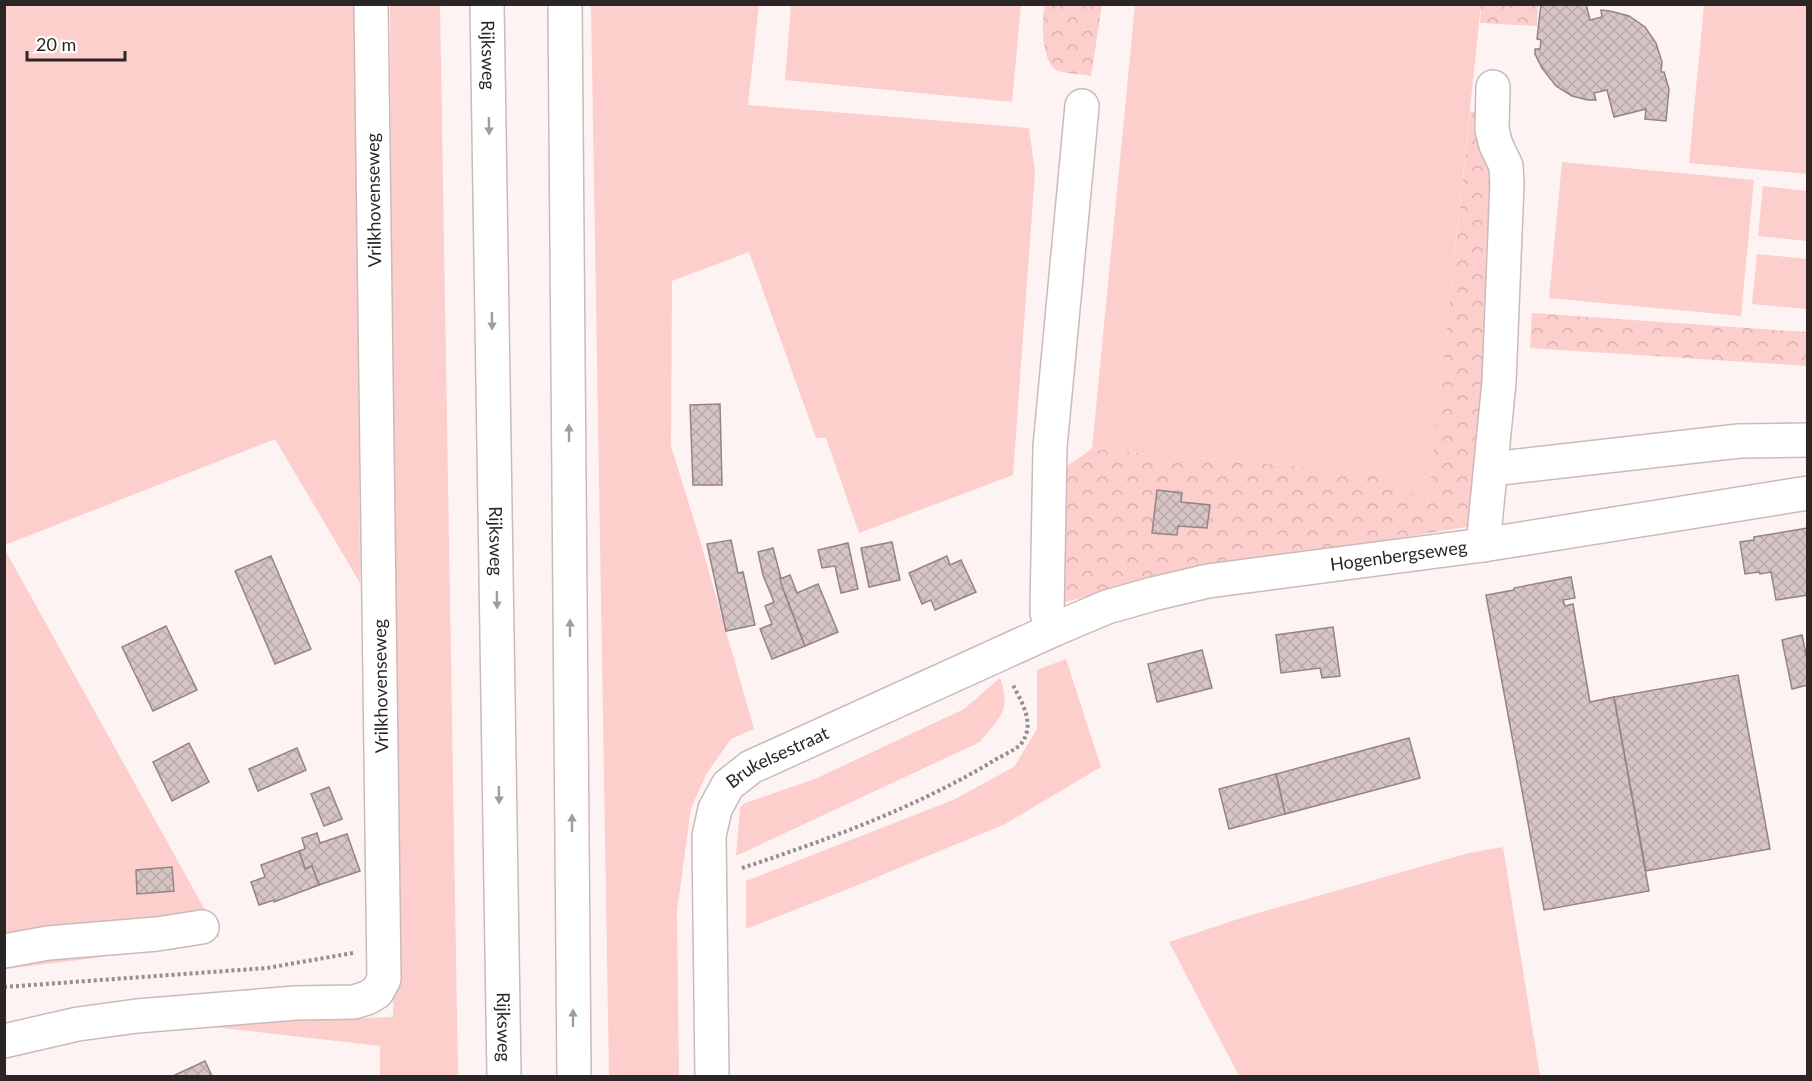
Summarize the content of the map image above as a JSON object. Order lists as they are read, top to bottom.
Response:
{
  "streets": {
    "main road": [
      "Rijksweg",
      "Vrilkhovenseweg",
      "Hogenbergseweg",
      "Brukelsestraat"
    ]
  },
  "crossings": [
    ["Hogenbergseweg", "Brukelsestraat"]
  ],
  "scale_bar": "20 m"
}
